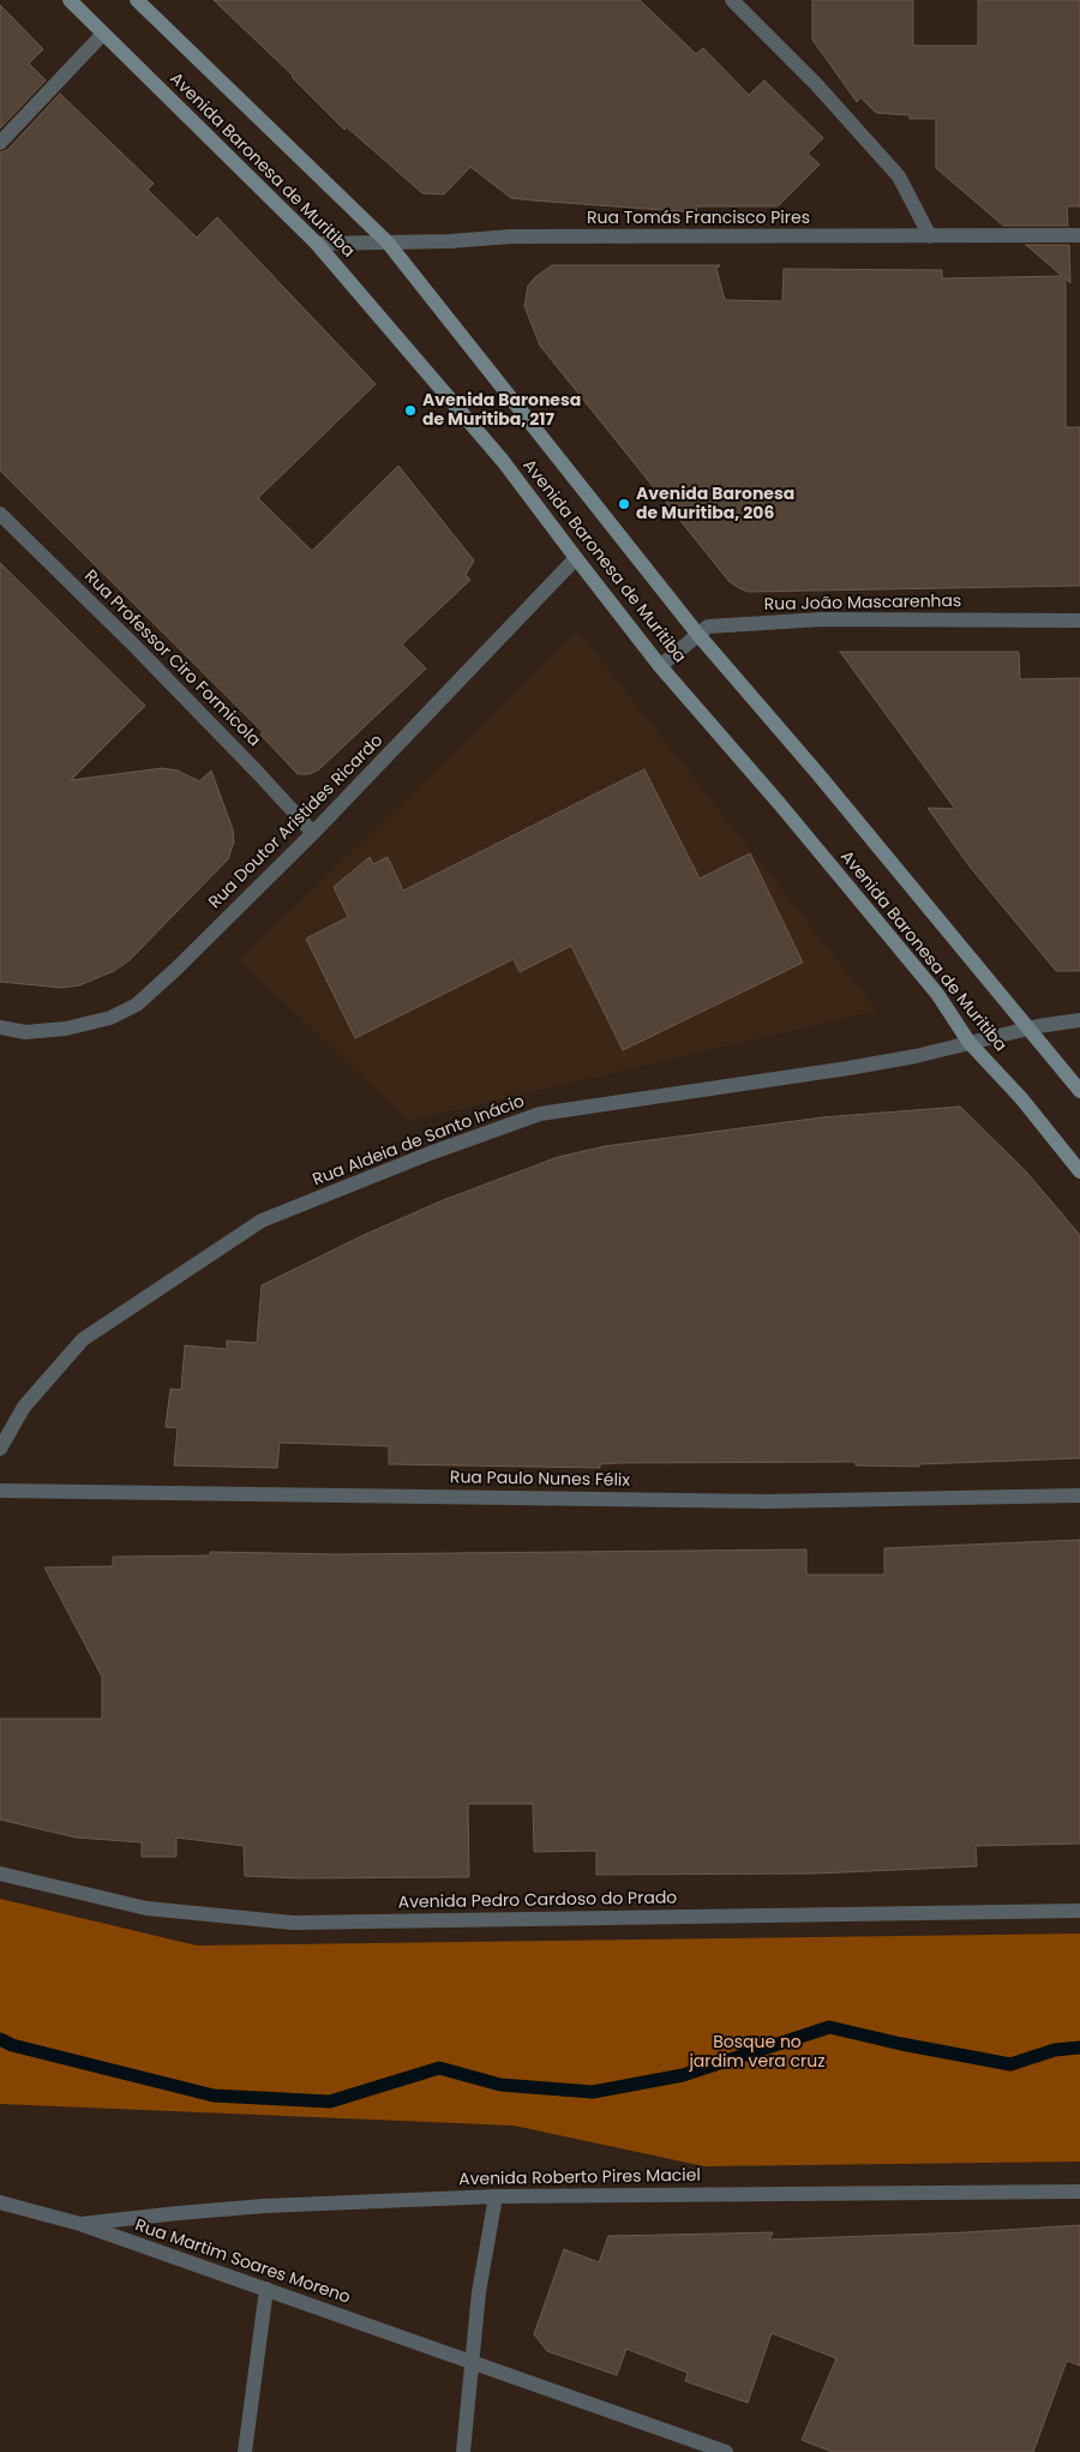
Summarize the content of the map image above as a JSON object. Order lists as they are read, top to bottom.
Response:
{
  "streets": {
    "main road": ["Avenida Baronesa de Muritiba"],
    "street": [
      "Rua Tomás Francisco Pires",
      "Rua João Mascarenhas",
      "Rua Professor Ciro Formicola",
      "Rua Doutor Aristides Ricardo",
      "Rua Aldeia de Santo Inácio",
      "Rua Paulo Nunes Félix",
      "Avenida Pedro Cardoso do Prado",
      "Avenida Roberto Pires Maciel",
      "Rua Martim Soares Moreno"
    ]
  },
  "crossings": [
    ["Avenida Baronesa de Muritiba", "Rua Tomás Francisco Pires"],
    ["Avenida Baronesa de Muritiba", "Rua João Mascarenhas"],
    ["Avenida Baronesa de Muritiba", "Rua Doutor Aristides Ricardo"],
    ["Avenida Baronesa de Muritiba", "Rua Aldeia de Santo Inácio"],
    ["Rua Professor Ciro Formicola", "Rua Doutor Aristides Ricardo"],
    ["Avenida Roberto Pires Maciel", "Rua Martim Soares Moreno"]
  ],
  "parks": ["Bosque no jardim vera cruz"],
  "places": ["Avenida Baronesa de Muritiba, 217", "Avenida Baronesa de Muritiba, 206"]
}
